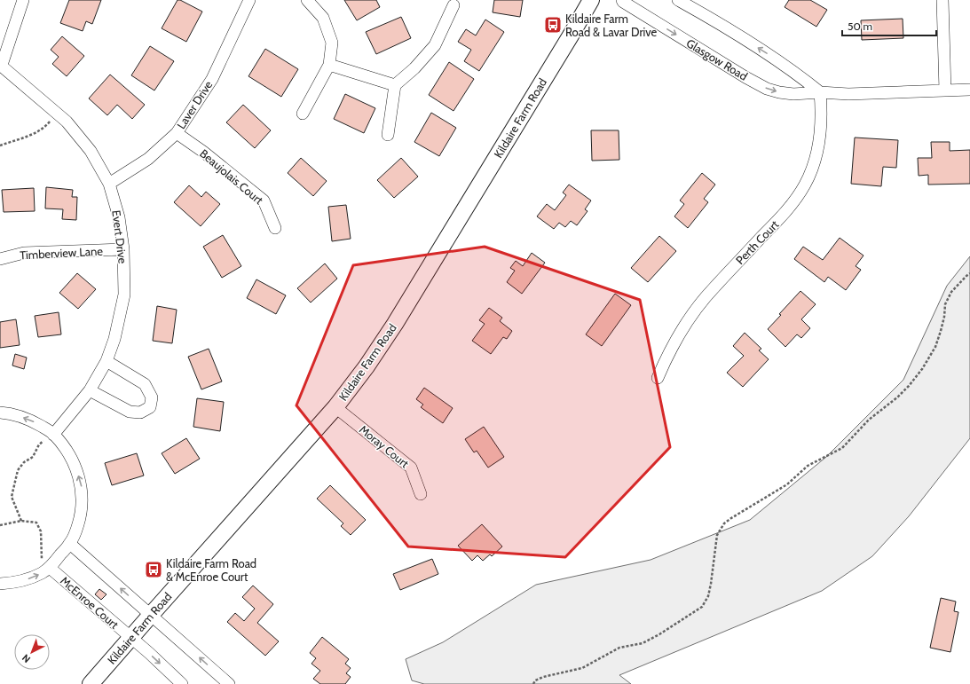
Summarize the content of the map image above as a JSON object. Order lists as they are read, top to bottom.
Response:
{
  "streets": {
    "main road": ["Kildaire Farm Road"],
    "street": [
      "Glasgow Road",
      "Laver Drive",
      "Beaujolais Court",
      "Evert Drive",
      "Perth Court",
      "Timberview Lane",
      "Moray Court",
      "McEnroe Court"
    ]
  },
  "crossings": [
    ["Glasgow Road", "Perth Court"],
    ["Laver Drive", "Beaujolais Court"],
    ["Laver Drive", "Evert Drive"],
    ["Kildaire Farm Road", "Moray Court"],
    ["Kildaire Farm Road", "McEnroe Court"],
    ["Evert Drive", "Timberview Lane"]
  ],
  "places": {
    "bus stop": ["Kildaire Farm Road & Lavar Drive", "Kildaire Farm Road & McEnroe Court"]
  },
  "scale_bar": "50 m",
  "north": "bottom left"
}
